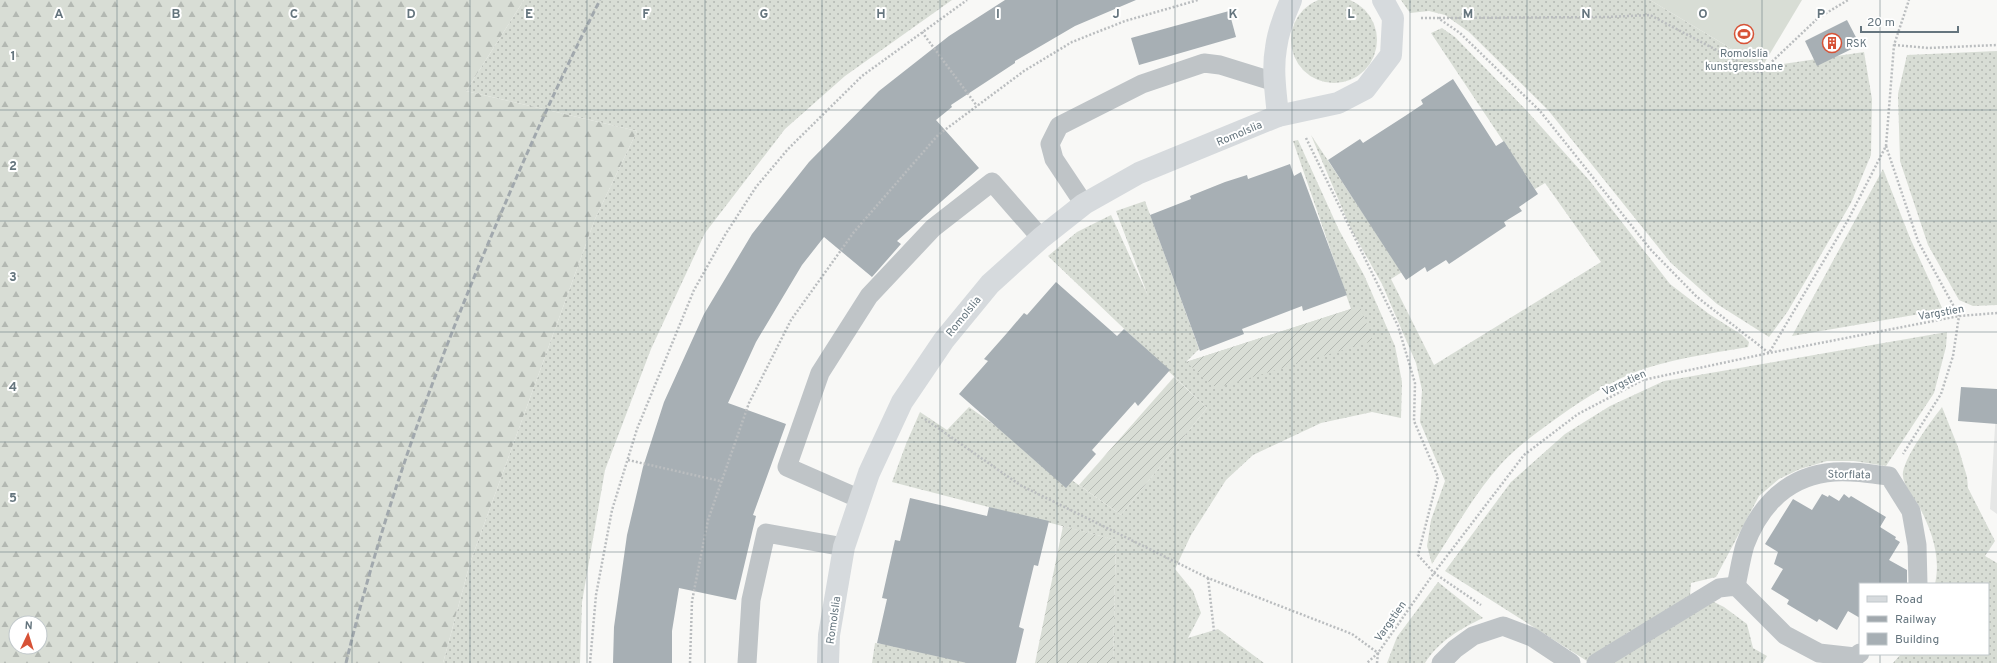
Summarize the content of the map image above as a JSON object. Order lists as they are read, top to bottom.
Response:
{
  "streets": {
    "street": ["Romolslia"],
    "lane": ["Storflata"],
    "path": ["Vargstien"]
  },
  "places": {
    "sports": ["Romolslia kunstgressbane"],
    "building": ["RSK"]
  },
  "legend": ["Road", "Railway", "Building"],
  "scale_bar": "20 m",
  "north": "top",
  "grid": {
    "columns": [
      "A",
      "B",
      "C",
      "D",
      "E",
      "F",
      "G",
      "H",
      "I",
      "J",
      "K",
      "L",
      "M",
      "N",
      "O",
      "P"
    ],
    "rows": [
      "1",
      "2",
      "3",
      "4",
      "5"
    ]
  }
}
